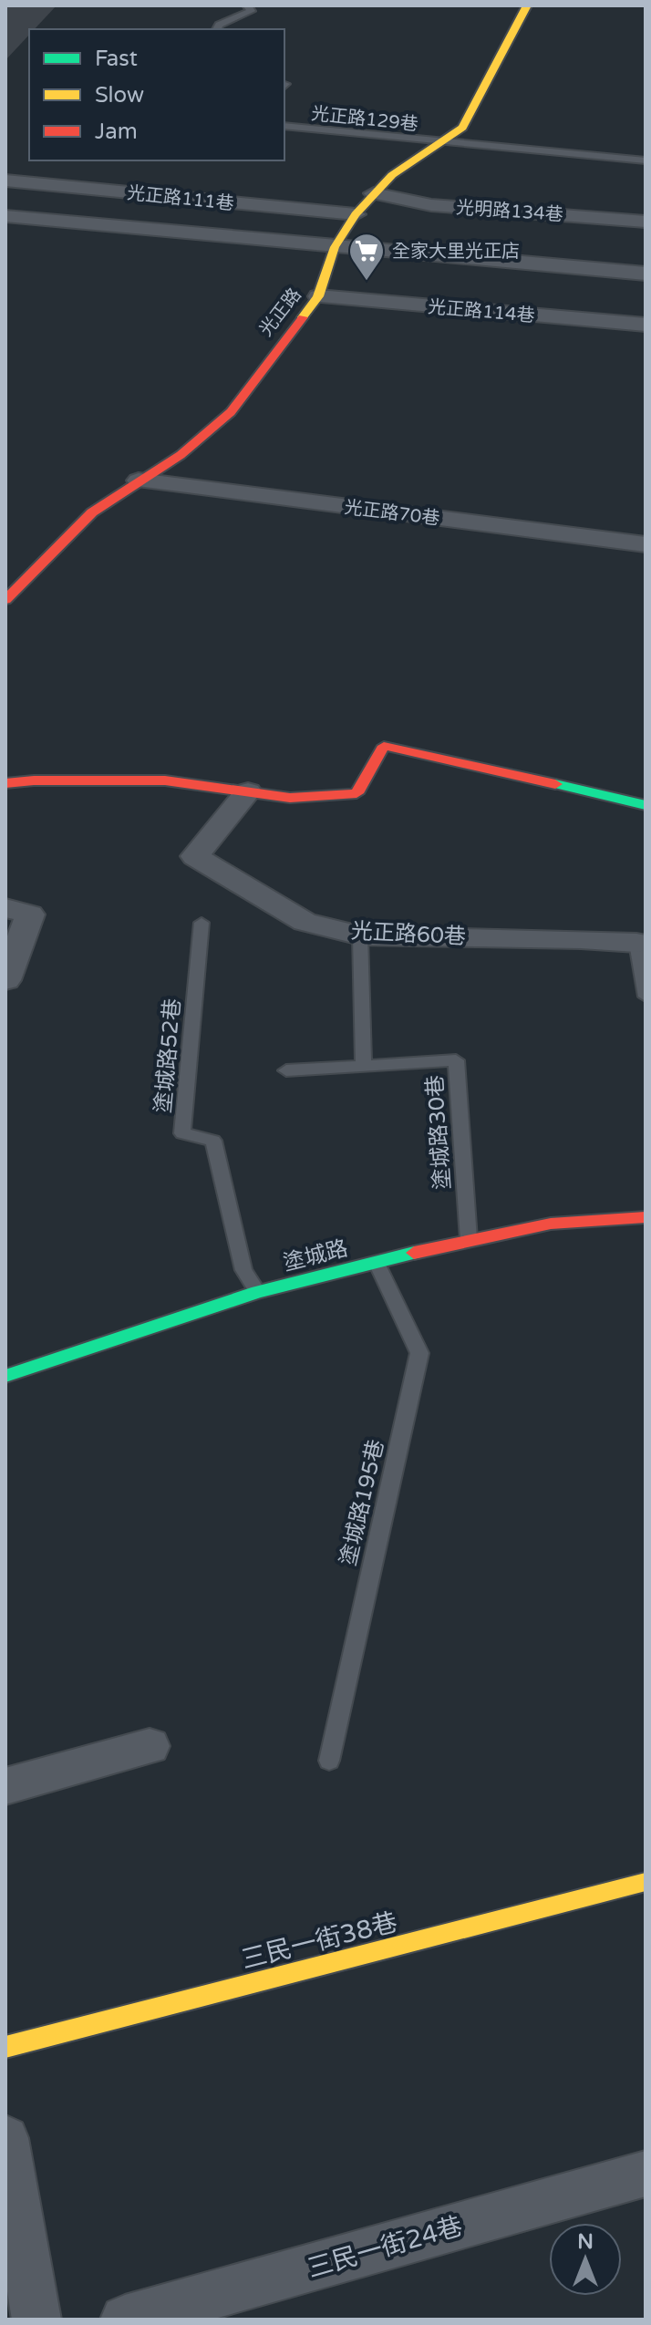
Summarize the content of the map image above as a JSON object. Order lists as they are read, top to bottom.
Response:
{
  "streets": {
    "street": [
      "光正路111巷",
      "光明路134巷",
      "光正路114巷",
      "光正路",
      "光正路70巷",
      "光正路60巷",
      "塗城路",
      "三民一街38巷",
      "三民一街24巷"
    ],
    "lane": [
      "光正路129巷",
      "塗城路52巷",
      "塗城路30巷",
      "塗城路195巷"
    ]
  },
  "crossings": [
    ["光正路129巷", "光正路"],
    ["光正路111巷", "光正路"],
    ["光明路134巷", "光正路"],
    ["光正路114巷", "光正路"],
    ["光正路", "光正路70巷"],
    ["塗城路52巷", "塗城路"],
    ["塗城路30巷", "塗城路"],
    ["塗城路", "塗城路195巷"]
  ],
  "places": {
    "supermarket": ["全家大里光正店"]
  },
  "legend": ["Fast", "Slow", "Jam"],
  "north": "top"
}
